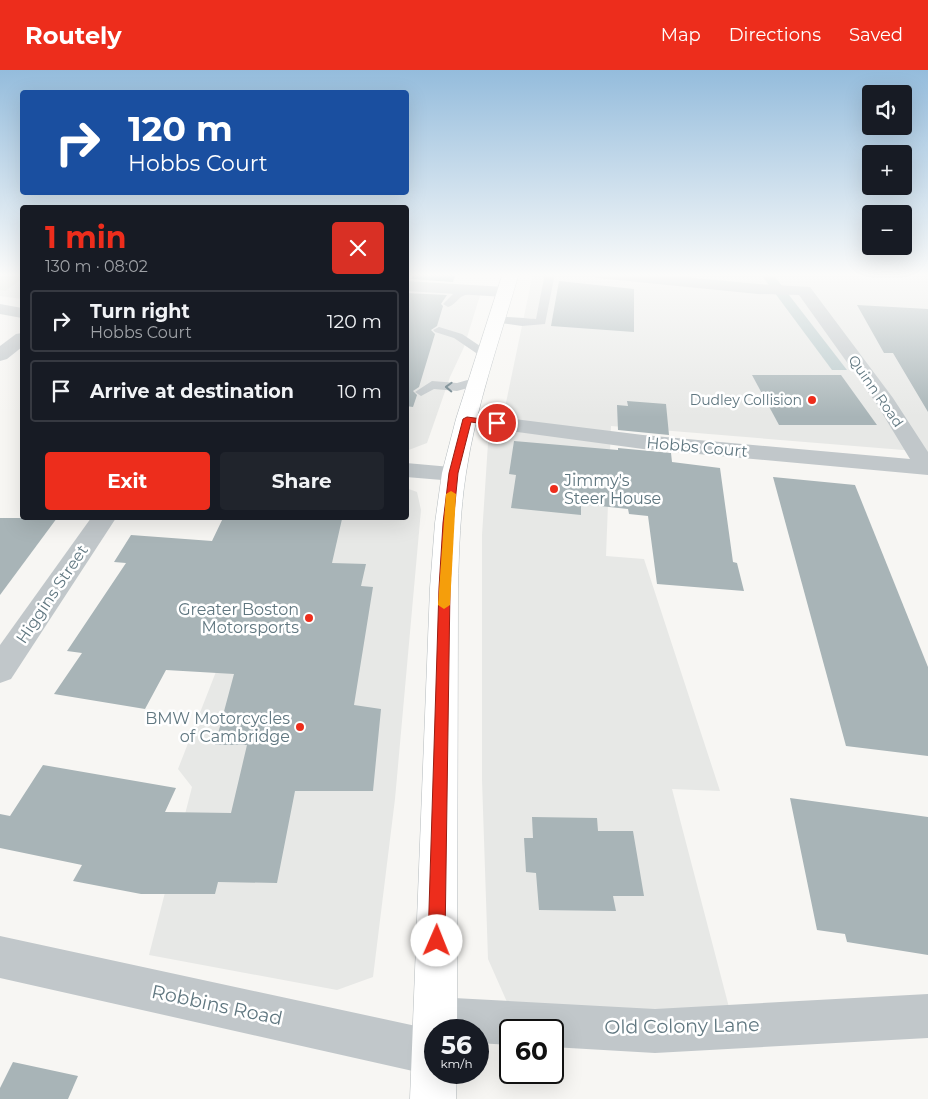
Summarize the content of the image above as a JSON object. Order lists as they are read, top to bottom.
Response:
{
  "streets": {
    "street": [
      "Quinn Road",
      "Hobbs Court",
      "Higgins Street",
      "Robbins Road",
      "Old Colony Lane"
    ]
  },
  "crossings": [
    ["Quinn Road", "Hobbs Court"]
  ],
  "places": [
    "Dudley Collision",
    "Jimmy's Steer House",
    "Greater Boston Motorsports",
    "BMW Motorcycles of Cambridge"
  ],
  "page": {
    "header": "Routely",
    "nav": ["Map", "Directions", "Saved"],
    "map_buttons": ["+", "−"],
    "turn": ["120 m", "Hobbs Court"],
    "heading": ["1 min", "130 m · 08:02"],
    "list": [
      {
        "name": "Turn right",
        "note": "Hobbs Court",
        "value": "120 m"
      },
      {
        "name": "Arrive at destination",
        "value": "10 m"
      }
    ],
    "buttons": ["Exit", "Share"],
    "speed": "56 km/h",
    "limit": "60"
  }
}
